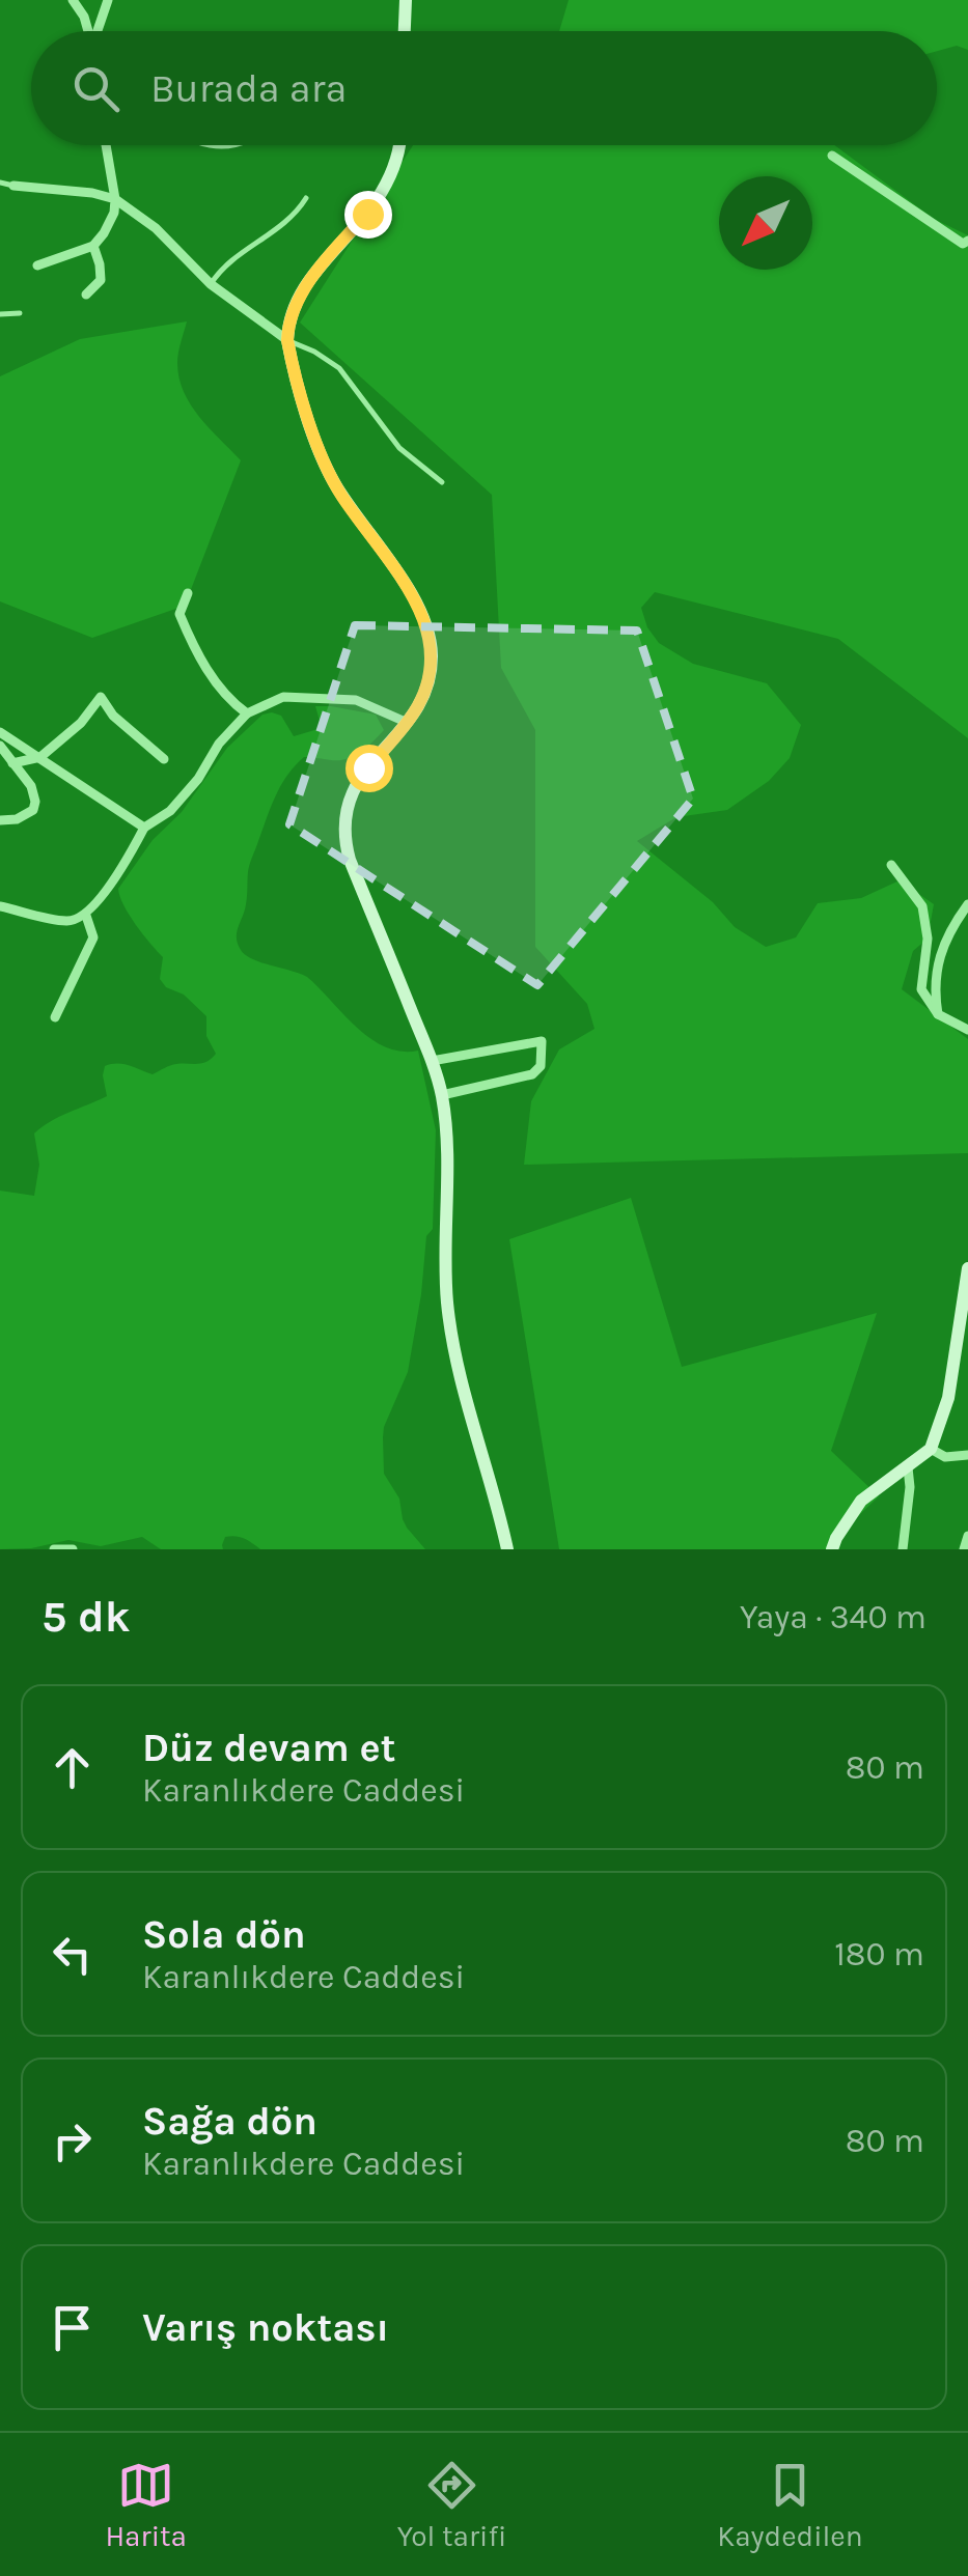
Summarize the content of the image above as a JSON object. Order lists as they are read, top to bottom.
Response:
{
  "north": "bottom left",
  "page": {
    "search": "Burada ara",
    "heading": ["5 dk", "Yaya · 340 m"],
    "list": [
      ["Düz devam et", "Karanlıkdere Caddesi", "80 m"],
      ["Sola dön", "Karanlıkdere Caddesi", "180 m"],
      ["Sağa dön", "Karanlıkdere Caddesi", "80 m"],
      "Varış noktası"
    ],
    "nav": ["Harita", "Yol tarifi", "Kaydedilen"]
  }
}
